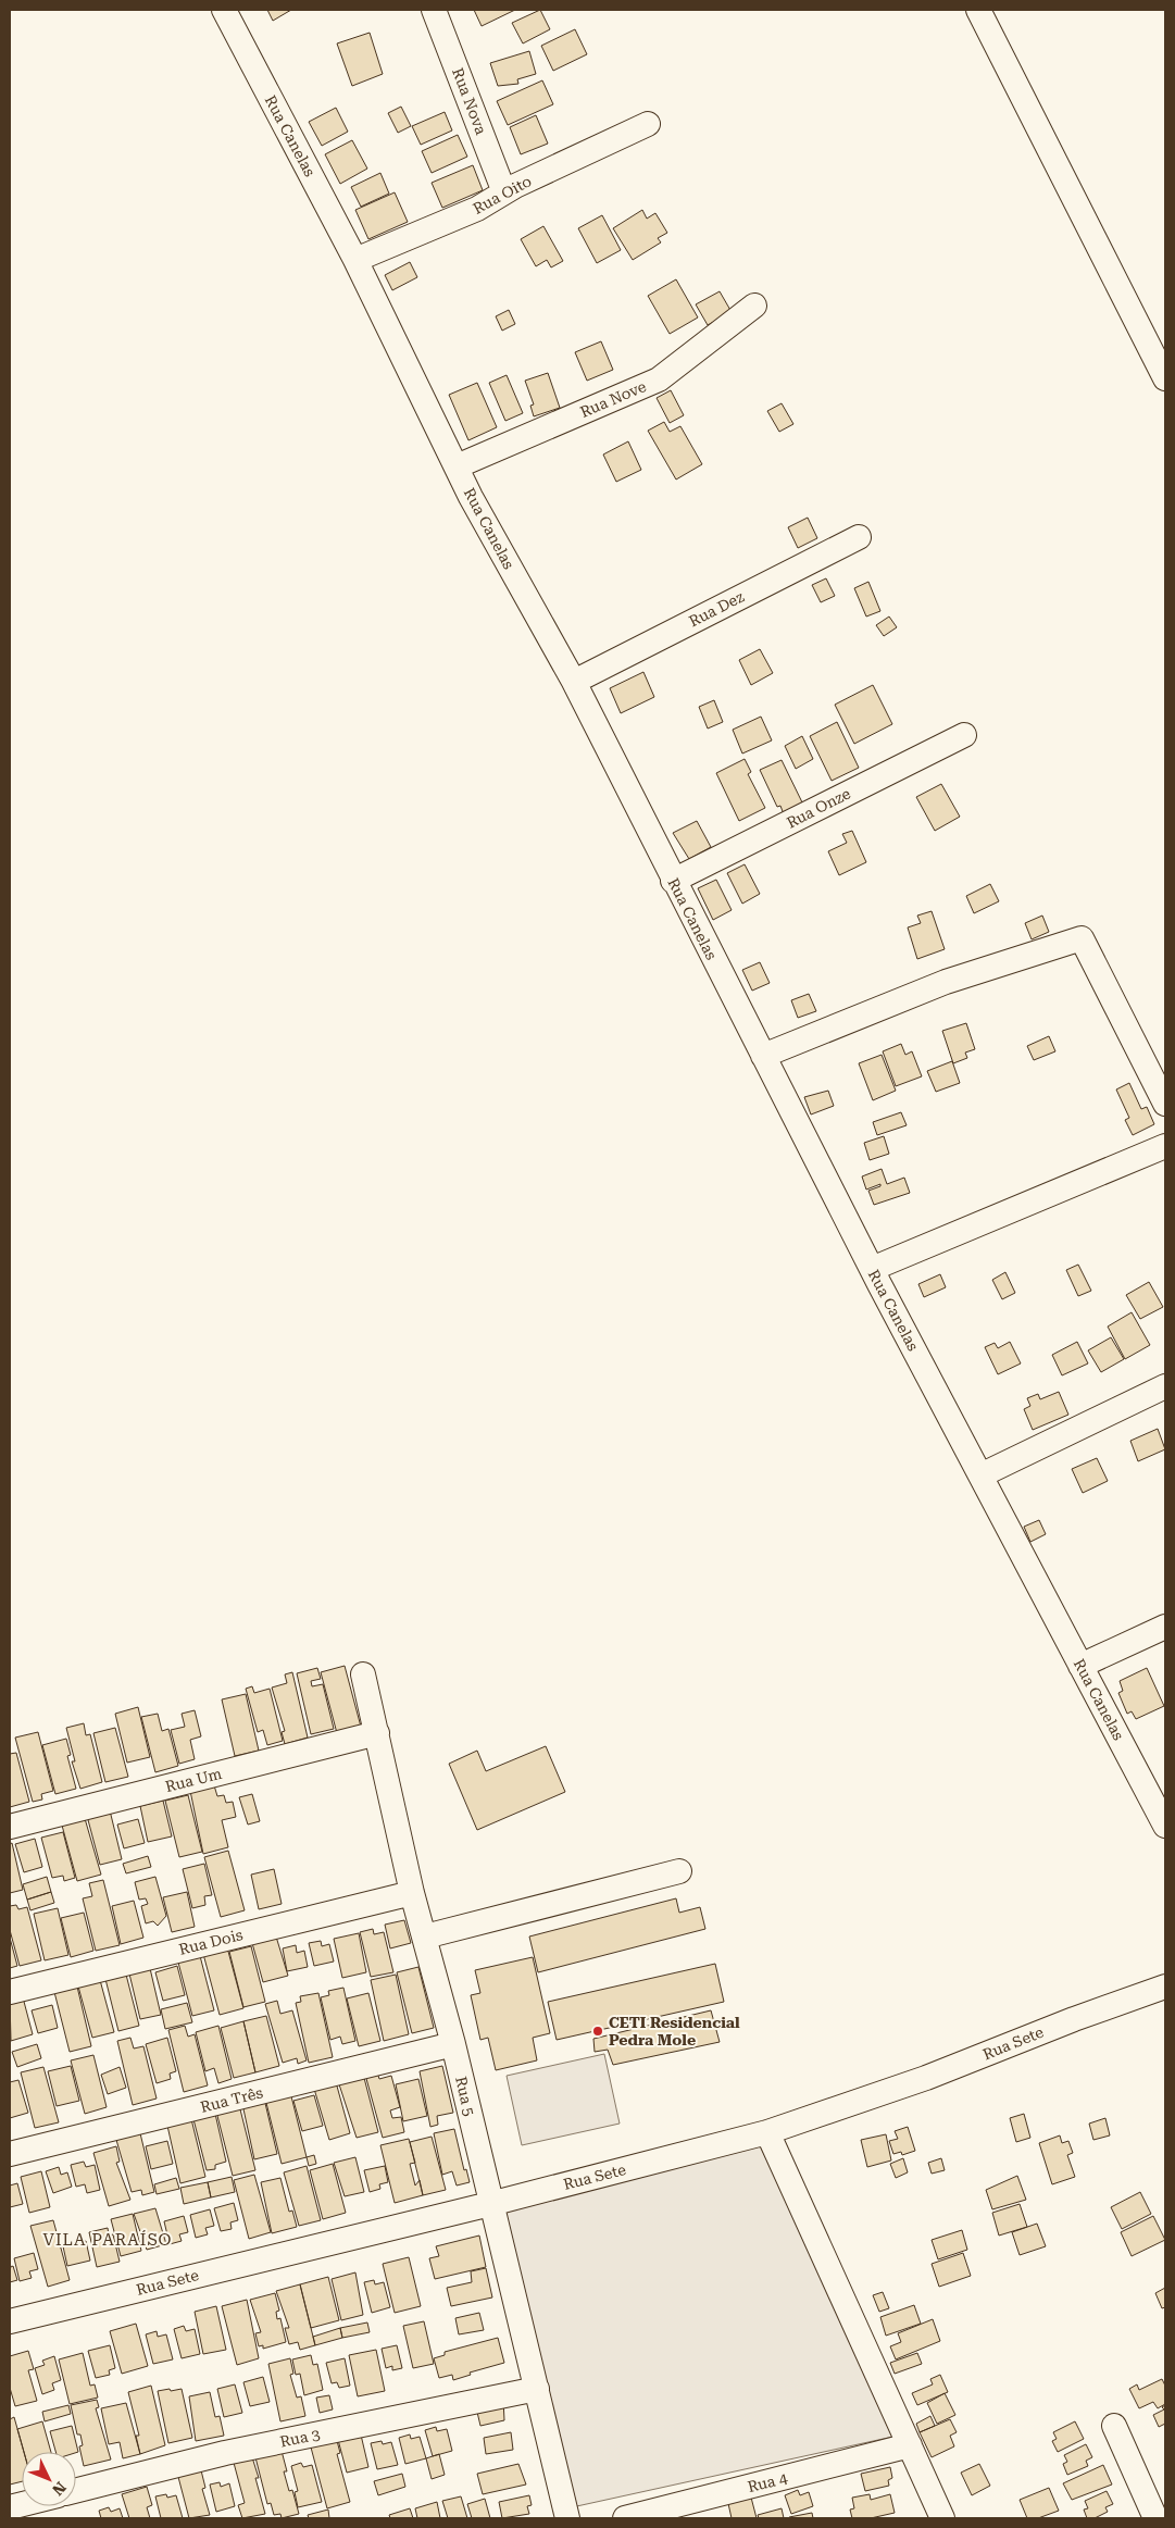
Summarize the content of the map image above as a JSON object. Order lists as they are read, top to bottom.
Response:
{
  "streets": {
    "street": [
      "Rua Nova",
      "Rua Canelas",
      "Rua Oito",
      "Rua Nove",
      "Rua Dez",
      "Rua Onze",
      "Rua Um",
      "Rua Dois",
      "Rua Sete",
      "Rua 5",
      "Rua Três",
      "Rua 3",
      "Rua 4"
    ]
  },
  "crossings": [
    ["Rua Nova", "Rua Oito"],
    ["Rua Canelas", "Rua Oito"],
    ["Rua Canelas", "Rua Nove"],
    ["Rua Canelas", "Rua Dez"],
    ["Rua Canelas", "Rua Onze"],
    ["Rua Um", "Rua 5"],
    ["Rua Dois", "Rua 5"],
    ["Rua Sete", "Rua 5"],
    ["Rua 5", "Rua Três"],
    ["Rua 5", "Rua 3"]
  ],
  "districts": ["VILA PARAÍSO"],
  "places": ["CETI Residencial Pedra Mole"],
  "north": "bottom right"
}
